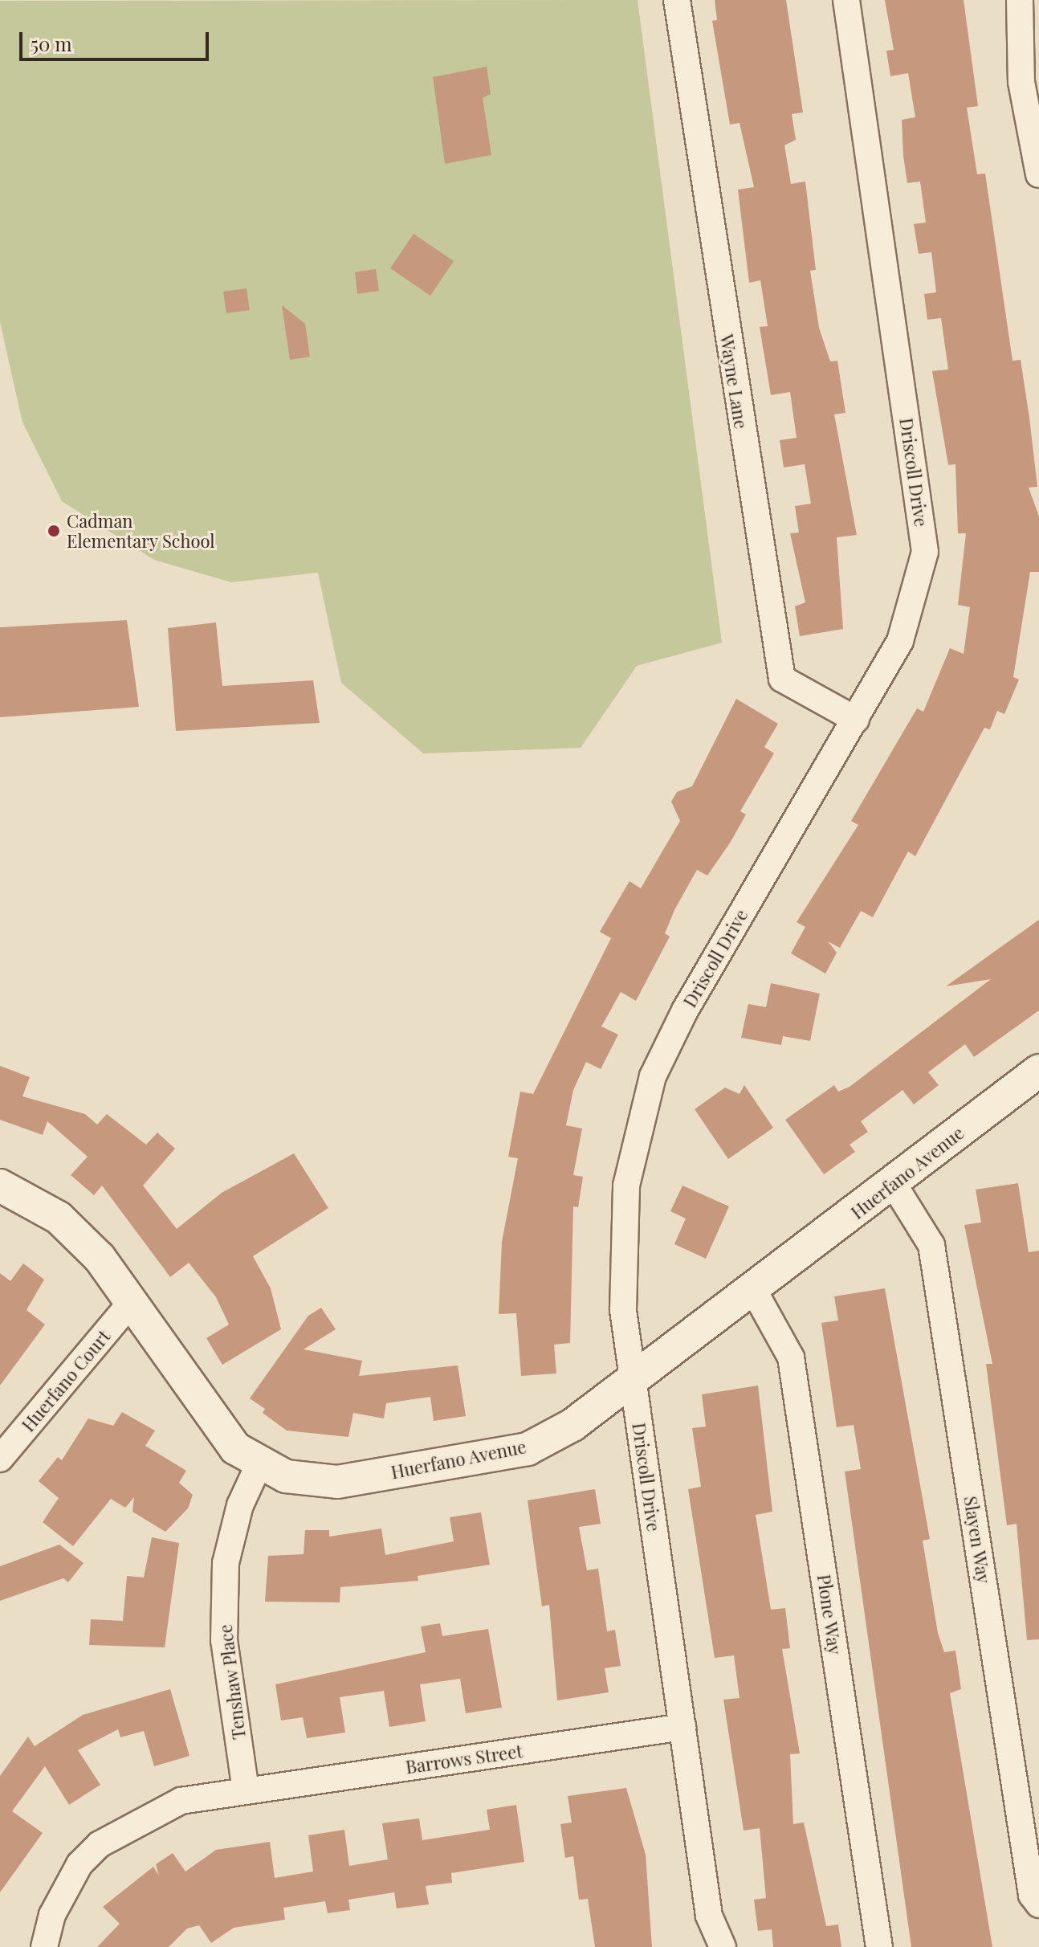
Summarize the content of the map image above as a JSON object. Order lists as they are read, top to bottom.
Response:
{
  "streets": {
    "street": [
      "Wayne Lane",
      "Driscoll Drive",
      "Huerfano Avenue",
      "Huerfano Court",
      "Slayen Way",
      "Plone Way",
      "Tenshaw Place",
      "Barrows Street"
    ]
  },
  "crossings": [
    ["Wayne Lane", "Driscoll Drive"],
    ["Driscoll Drive", "Huerfano Avenue"],
    ["Driscoll Drive", "Barrows Street"],
    ["Huerfano Avenue", "Huerfano Court"],
    ["Huerfano Avenue", "Slayen Way"],
    ["Huerfano Avenue", "Plone Way"],
    ["Huerfano Avenue", "Tenshaw Place"],
    ["Tenshaw Place", "Barrows Street"]
  ],
  "places": ["Cadman Elementary School"],
  "scale_bar": "50 m"
}
